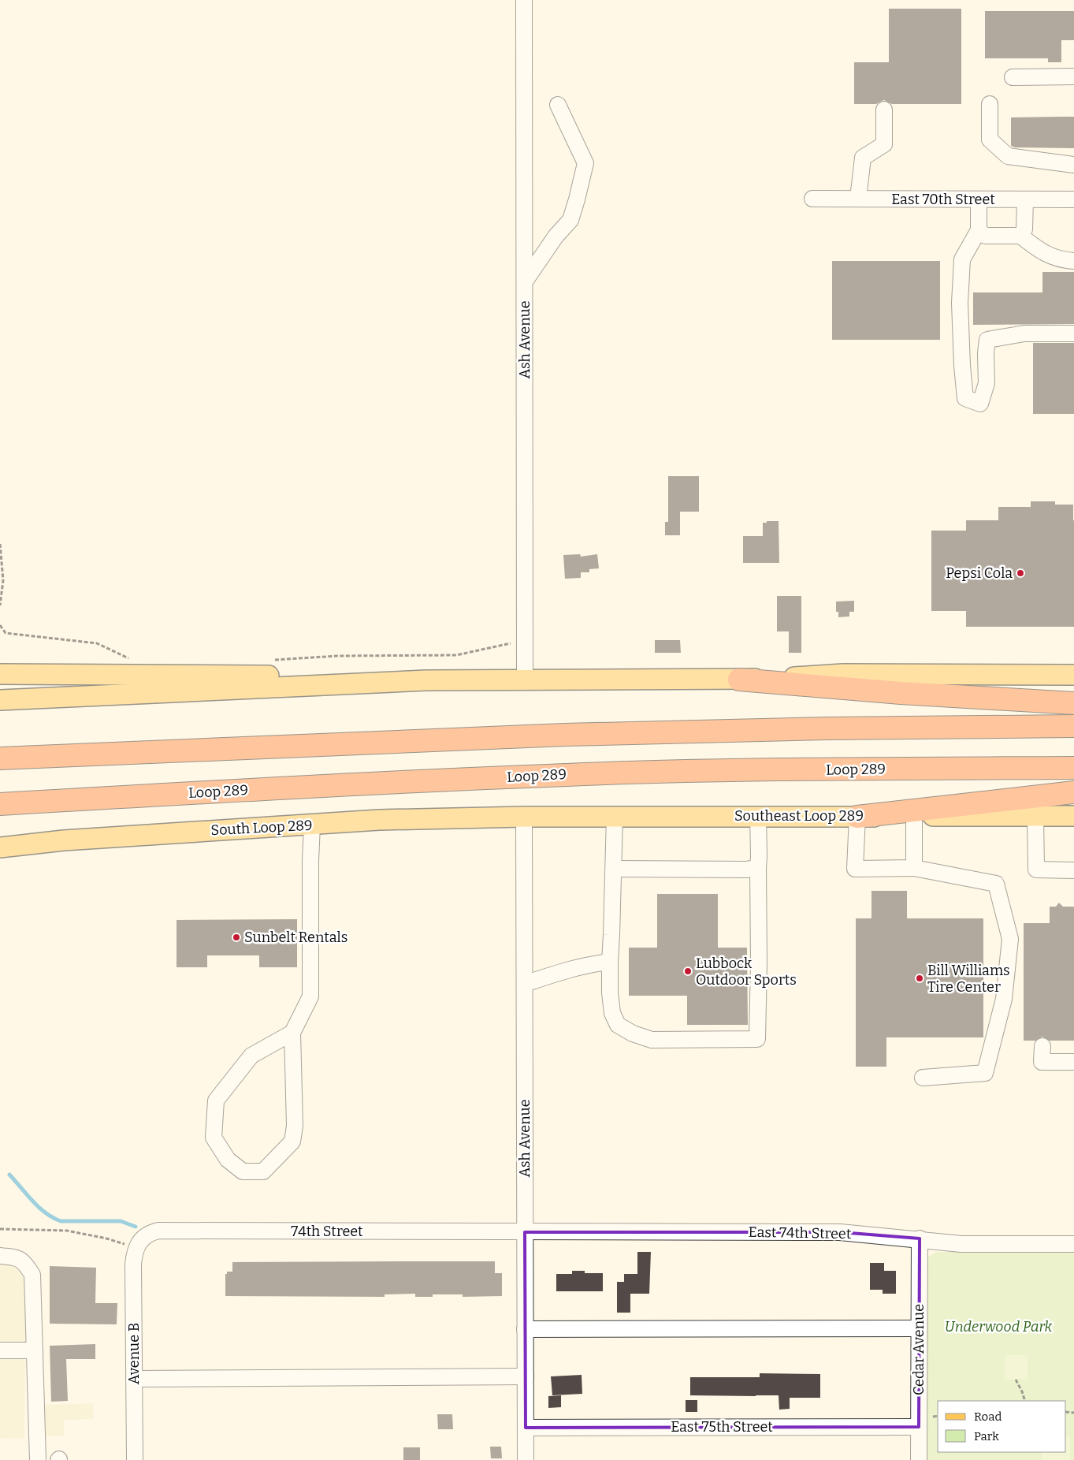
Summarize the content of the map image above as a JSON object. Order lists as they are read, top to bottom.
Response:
{
  "streets": {
    "highway": ["Loop 289"],
    "main road": ["Southeast Loop 289", "South Loop 289"],
    "street": [
      "East 70th Street",
      "Ash Avenue",
      "74th Street",
      "East 74th Street",
      "Cedar Avenue",
      "Avenue B",
      "East 75th Street"
    ]
  },
  "crossings": [
    ["Ash Avenue", "Southeast Loop 289"],
    ["Ash Avenue", "South Loop 289"],
    ["Ash Avenue", "74th Street"],
    ["Ash Avenue", "East 74th Street"],
    ["Ash Avenue", "East 75th Street"],
    ["Southeast Loop 289", "South Loop 289"],
    ["74th Street", "East 74th Street"],
    ["74th Street", "Avenue B"],
    ["East 74th Street", "Cedar Avenue"],
    ["Cedar Avenue", "East 75th Street"]
  ],
  "parks": ["Underwood Park"],
  "places": [
    "Pepsi Cola",
    "Sunbelt Rentals",
    "Lubbock Outdoor Sports",
    "Bill Williams Tire Center"
  ],
  "legend": ["Road", "Park"]
}
